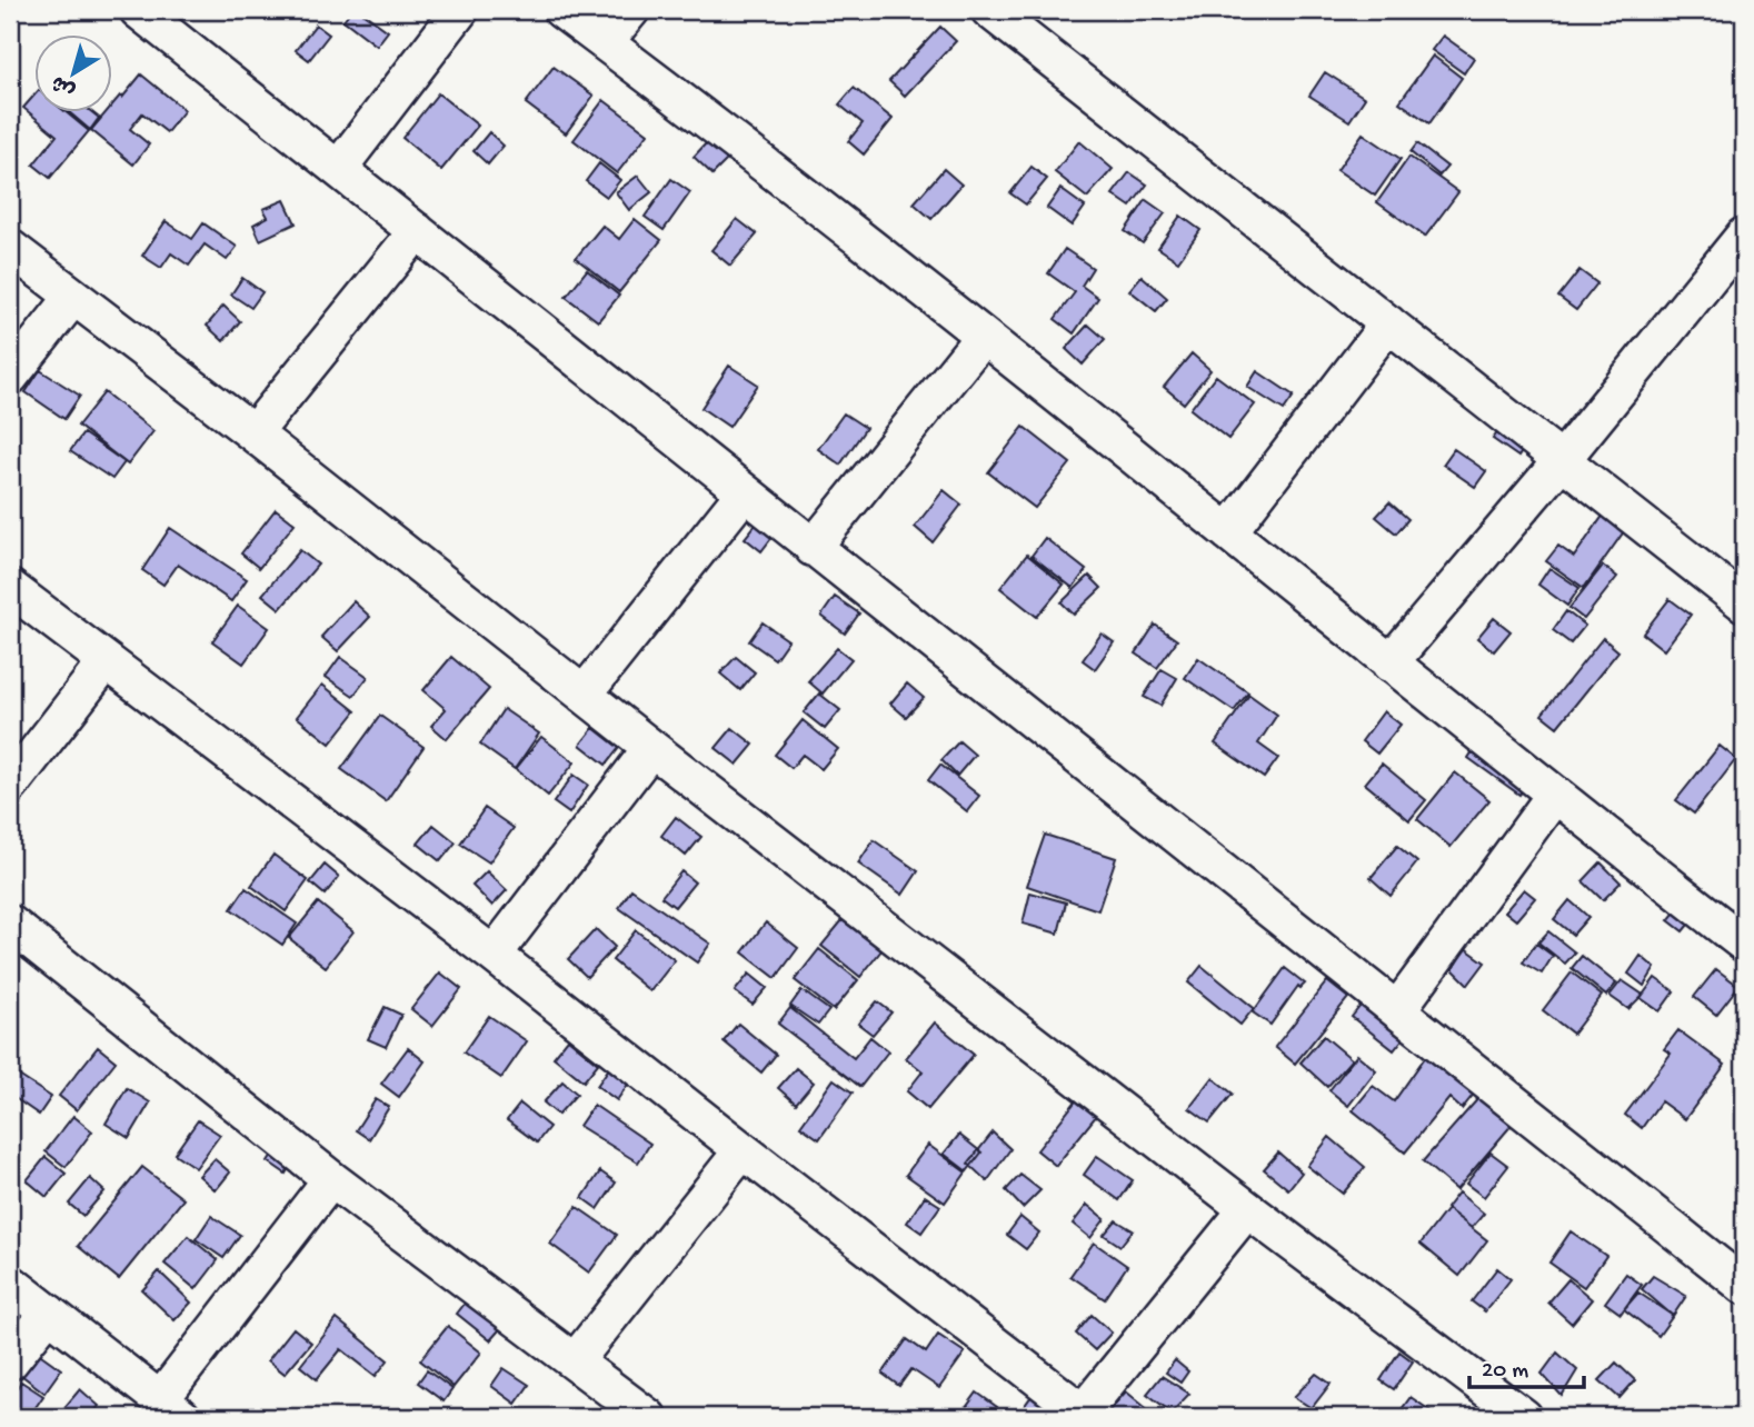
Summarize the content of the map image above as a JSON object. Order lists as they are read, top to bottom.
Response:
{
  "scale_bar": "20 m",
  "north": "bottom left"
}
